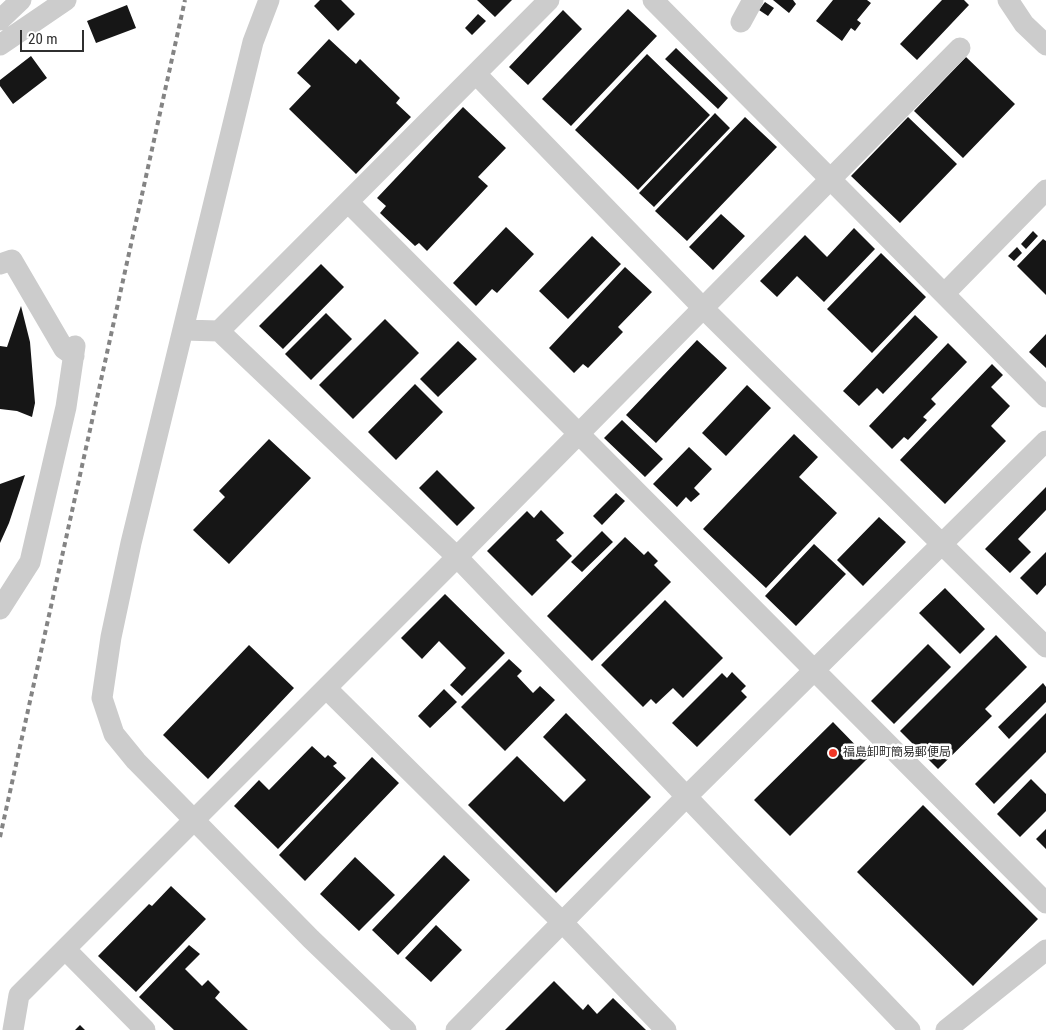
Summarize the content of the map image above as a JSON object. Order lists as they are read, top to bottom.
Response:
{
  "places": ["福島卸町簡易郵便局"],
  "scale_bar": "20 m"
}
